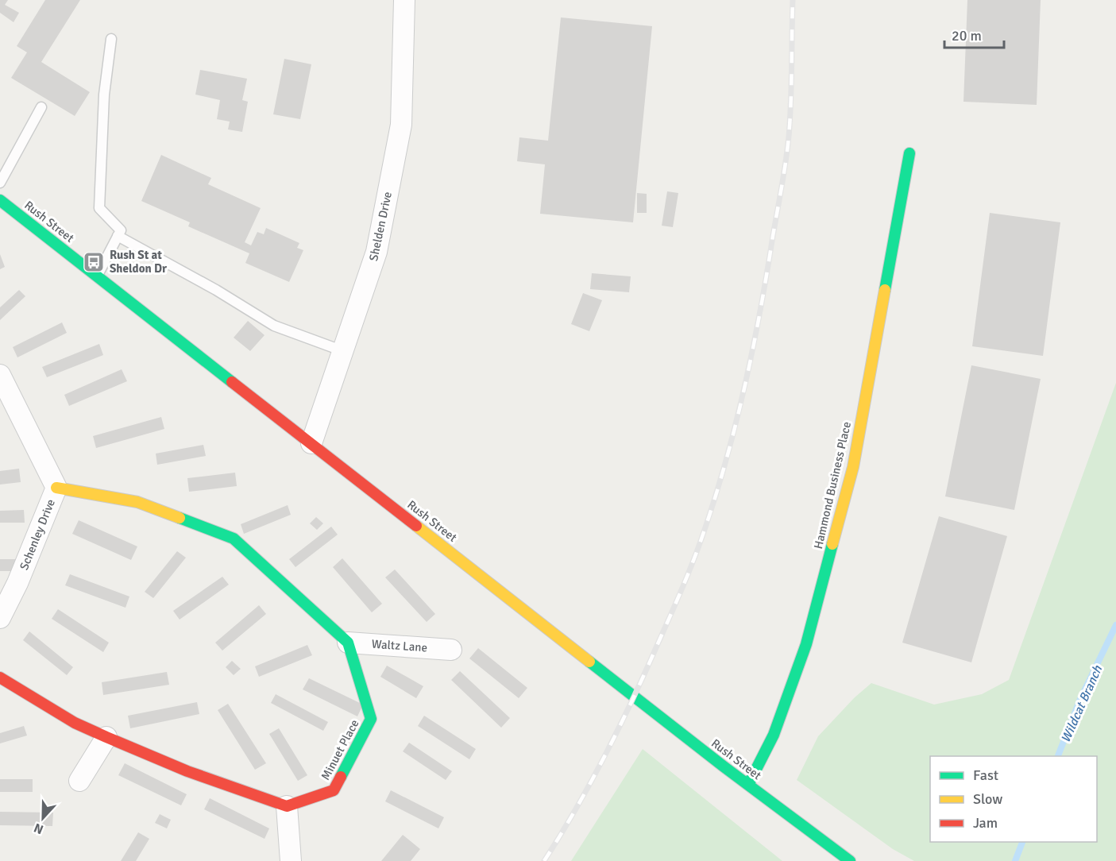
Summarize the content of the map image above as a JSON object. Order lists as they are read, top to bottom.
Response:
{
  "streets": {
    "street": [
      "Rush Street",
      "Shelden Drive",
      "Hammond Business Place",
      "Schenley Drive",
      "Waltz Lane",
      "Minuet Place"
    ]
  },
  "crossings": [
    ["Rush Street", "Shelden Drive"],
    ["Rush Street", "Hammond Business Place"],
    ["Waltz Lane", "Minuet Place"]
  ],
  "water": ["Wildcat Branch"],
  "places": {
    "bus stop": ["Rush St at Sheldon Dr"]
  },
  "legend": ["Fast", "Slow", "Jam"],
  "scale_bar": "20 m",
  "north": "bottom"
}
